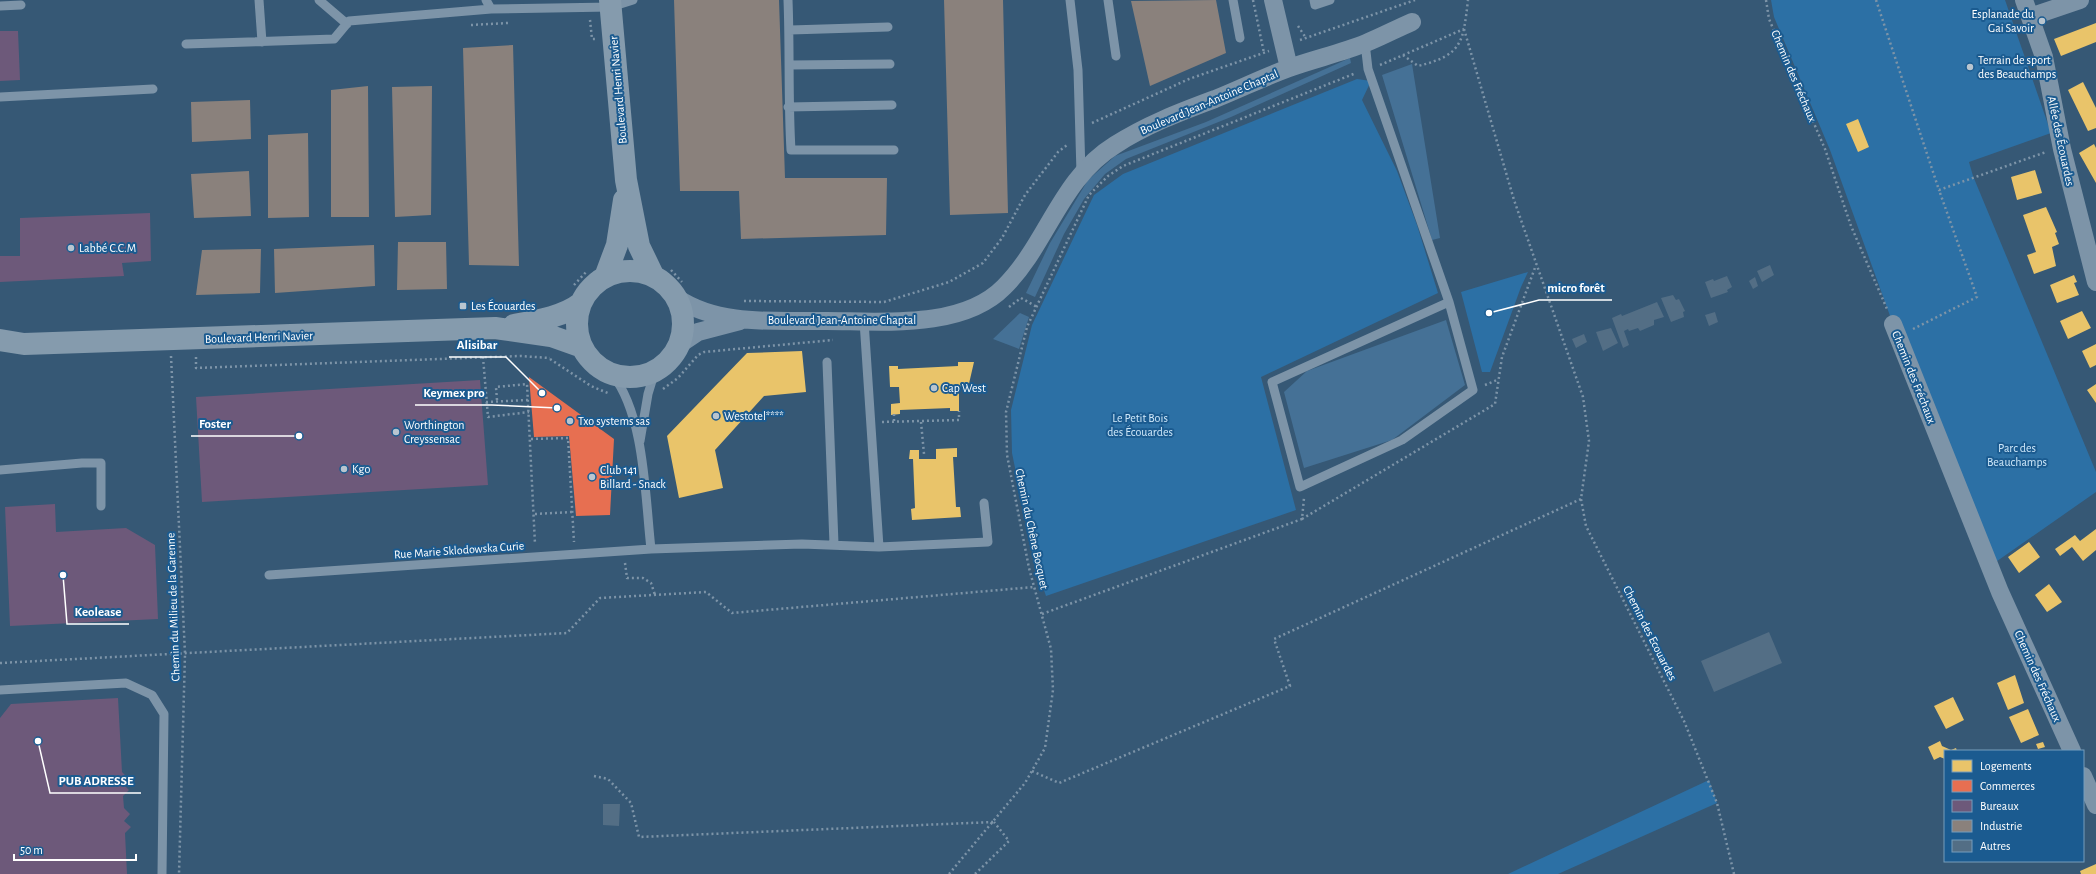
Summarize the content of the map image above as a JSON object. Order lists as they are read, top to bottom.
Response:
{
  "streets": {
    "main road": ["Boulevard Henri Navier"],
    "street": ["Chemin des Fréchaux", "Boulevard Jean-Antoine Chaptal", "Allée des Écouardes"],
    "lane": ["Rue Marie Sklodowska Curie"],
    "path": ["Chemin du Chêne Bocquet", "Chemin du Milieu de la Garenne", "Chemin des Ecouardes"]
  },
  "crossings": [
    ["Boulevard Henri Navier", "Boulevard Jean-Antoine Chaptal"],
    ["Boulevard Henri Navier", "Chemin du Milieu de la Garenne"],
    ["Chemin du Chêne Bocquet", "Chemin des Ecouardes"]
  ],
  "parks": ["Le Petit Bois des Écouardes", "Parc des Beauchamps"],
  "places": {
    "other": [
      "Esplanade du Gai Savoir",
      "Terrain de sport des Beauchamps",
      "Labbé C.C.M",
      "micro forêt",
      "Cap West",
      "Alisibar",
      "Keymex pro",
      "Westotel****",
      "Txo systems sas",
      "Worthington Creyssensac",
      "Foster",
      "Kgo",
      "Club 141 Billard - Snack",
      "Keolease",
      "PUB ADRESSE"
    ],
    "transit": ["Les Écouardes"]
  },
  "legend": [
    "Logements",
    "Commerces",
    "Bureaux",
    "Industrie",
    "Autres"
  ],
  "scale_bar": "50 m"
}
